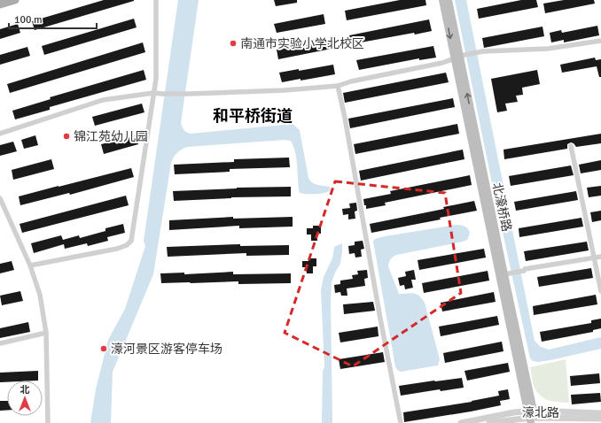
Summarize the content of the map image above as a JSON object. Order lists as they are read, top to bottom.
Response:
{
  "streets": {
    "main road": ["北濠桥路"],
    "street": ["濠北路"]
  },
  "crossings": [
    ["北濠桥路", "濠北路"]
  ],
  "districts": ["和平桥街道"],
  "places": ["南通市实验小学北校区", "锦江苑幼儿园", "濠河景区游客停车场"],
  "scale_bar": "100 m",
  "north": "top"
}
